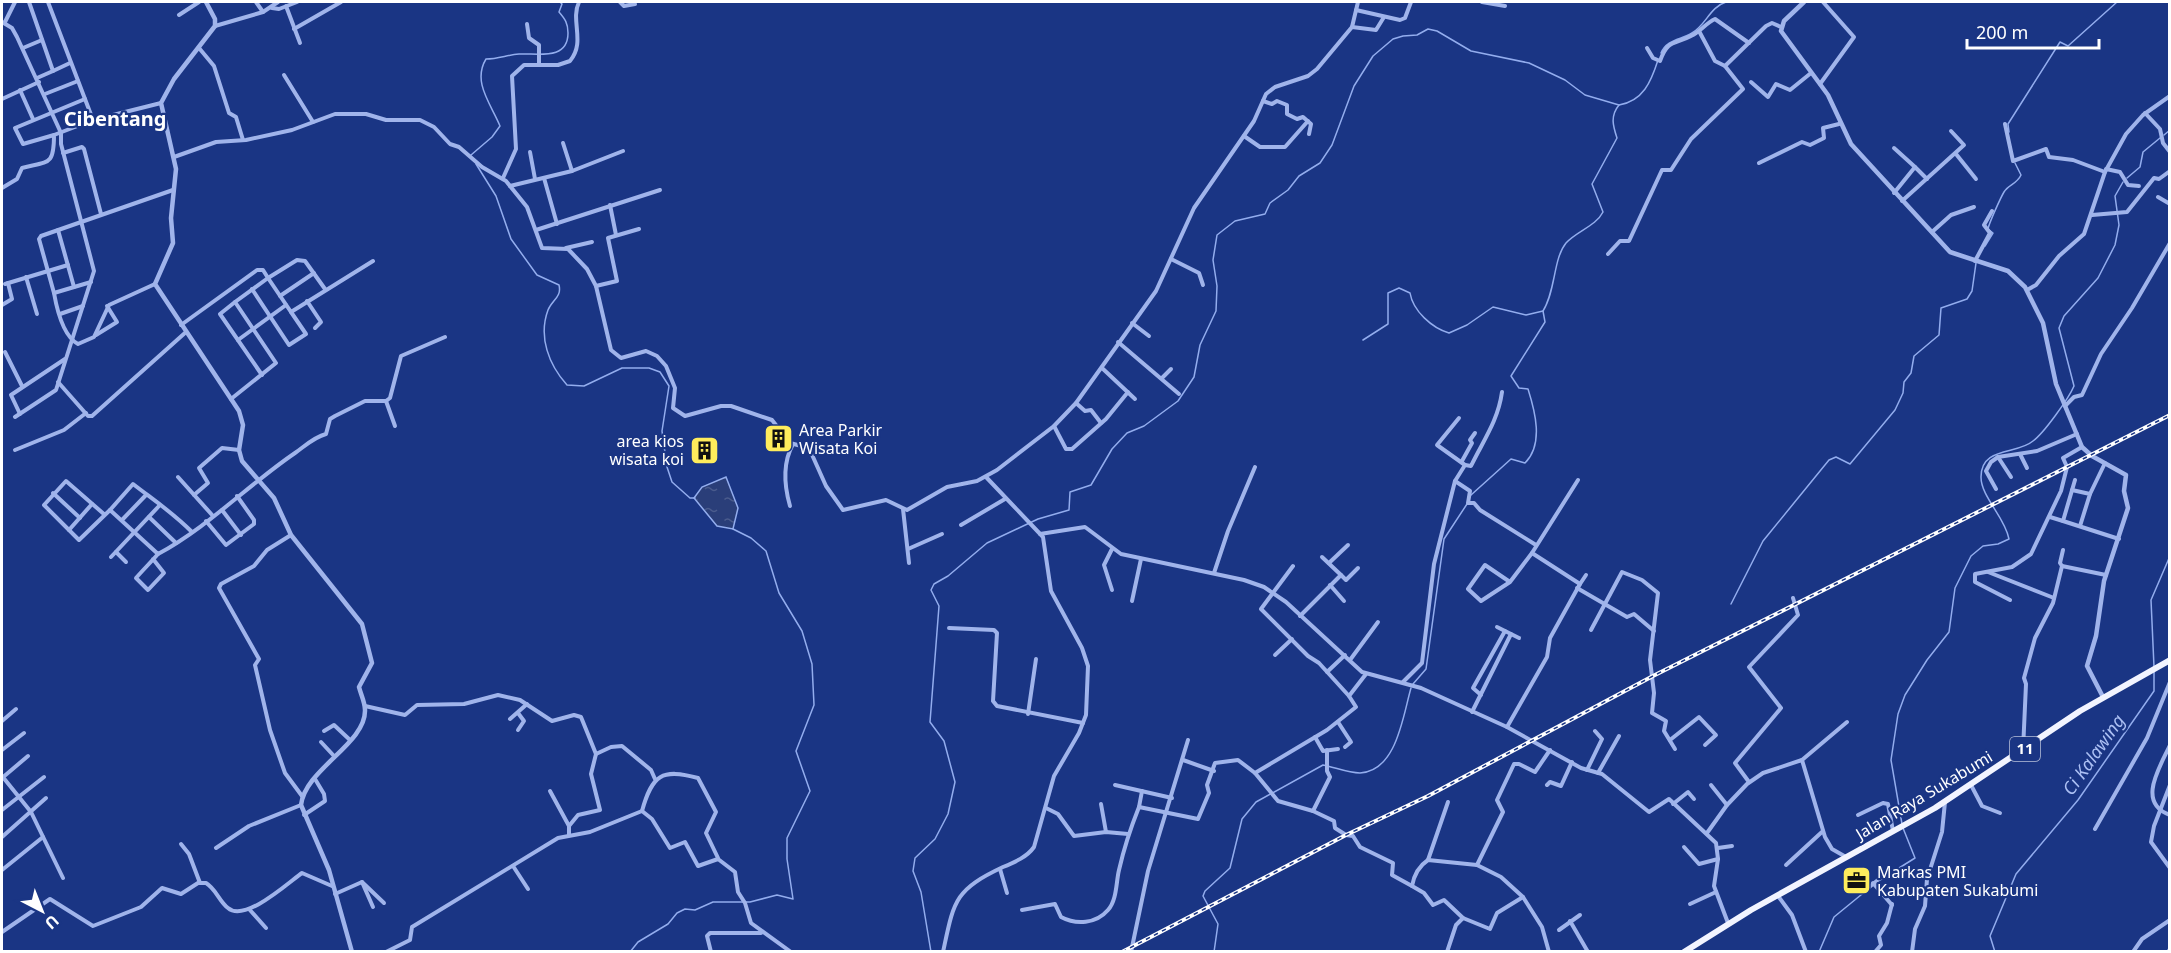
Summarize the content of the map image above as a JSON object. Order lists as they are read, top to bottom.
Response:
{
  "streets": {
    "highway": ["11", "Jalan Raya Sukabumi"]
  },
  "crossings": [
    ["11", "Jalan Raya Sukabumi"]
  ],
  "districts": ["Cibentang"],
  "water": ["Ci Kalawing"],
  "places": {
    "building": ["Area Parkir Wisata Koi", "area kios wisata koi"],
    "office": ["Markas PMI Kabupaten Sukabumi"]
  },
  "scale_bar": "200 m",
  "north": "bottom right"
}
